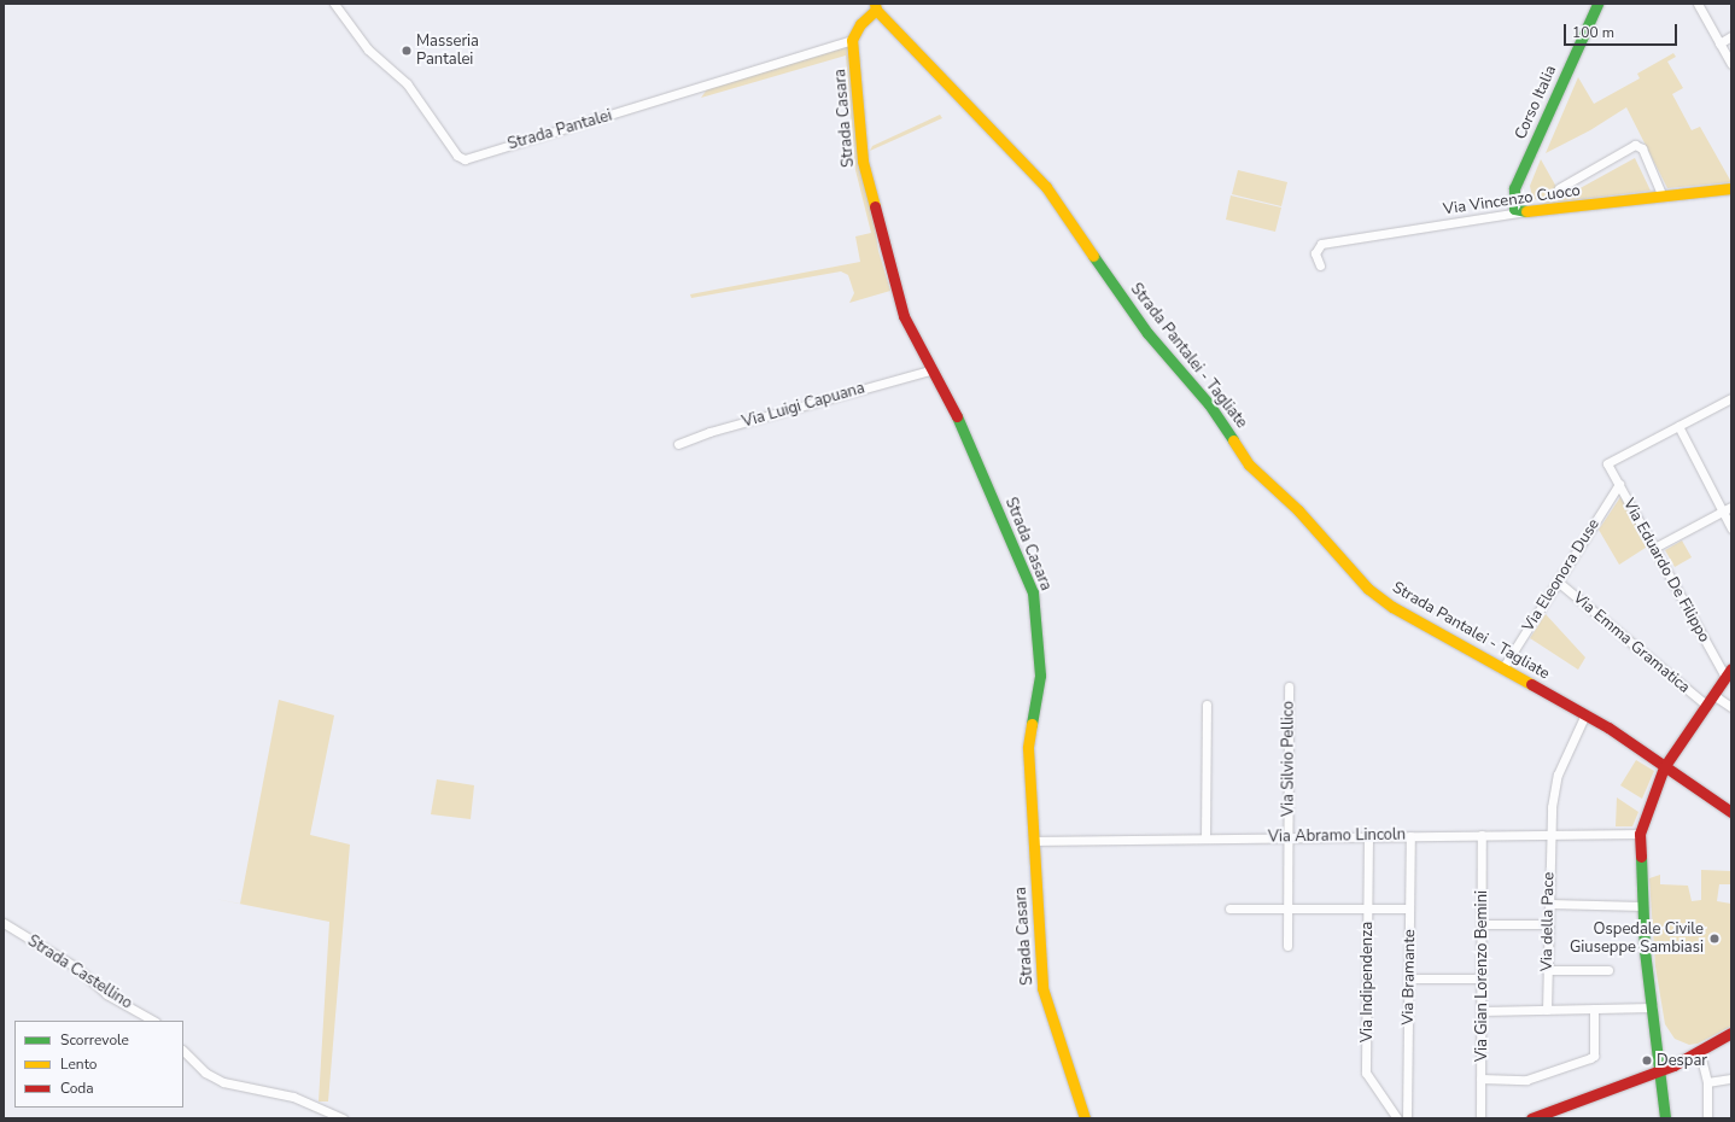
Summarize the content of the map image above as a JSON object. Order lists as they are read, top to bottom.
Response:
{
  "streets": {
    "street": [
      "Corso Italia",
      "Strada Casara",
      "Strada Pantalei",
      "Via Vincenzo Cuoco",
      "Strada Pantalei - Tagliate",
      "Via Luigi Capuana",
      "Via Eduardo De Filippo",
      "Via Eleonora Duse",
      "Via Emma Gramatica",
      "Via Silvio Pellico",
      "Via Abramo Lincoln",
      "Via della Pace",
      "Strada Castellino",
      "Via Gian Lorenzo Bemini",
      "Via Bramante",
      "Via Indipendenza"
    ]
  },
  "crossings": [
    ["Corso Italia", "Via Vincenzo Cuoco"],
    ["Strada Casara", "Strada Pantalei"],
    ["Strada Casara", "Via Luigi Capuana"],
    ["Strada Casara", "Via Abramo Lincoln"],
    ["Strada Pantalei - Tagliate", "Via Eleonora Duse"],
    ["Strada Pantalei - Tagliate", "Via della Pace"],
    ["Via Eduardo De Filippo", "Via Eleonora Duse"],
    ["Via Eleonora Duse", "Via Emma Gramatica"],
    ["Via Silvio Pellico", "Via Abramo Lincoln"],
    ["Via Abramo Lincoln", "Via della Pace"],
    ["Via Abramo Lincoln", "Via Gian Lorenzo Bemini"],
    ["Via Abramo Lincoln", "Via Bramante"],
    ["Via Abramo Lincoln", "Via Indipendenza"]
  ],
  "places": ["Masseria Pantalei", "Ospedale Civile Giuseppe Sambiasi", "Despar"],
  "legend": ["Scorrevole", "Lento", "Coda"],
  "scale_bar": "100 m"
}
